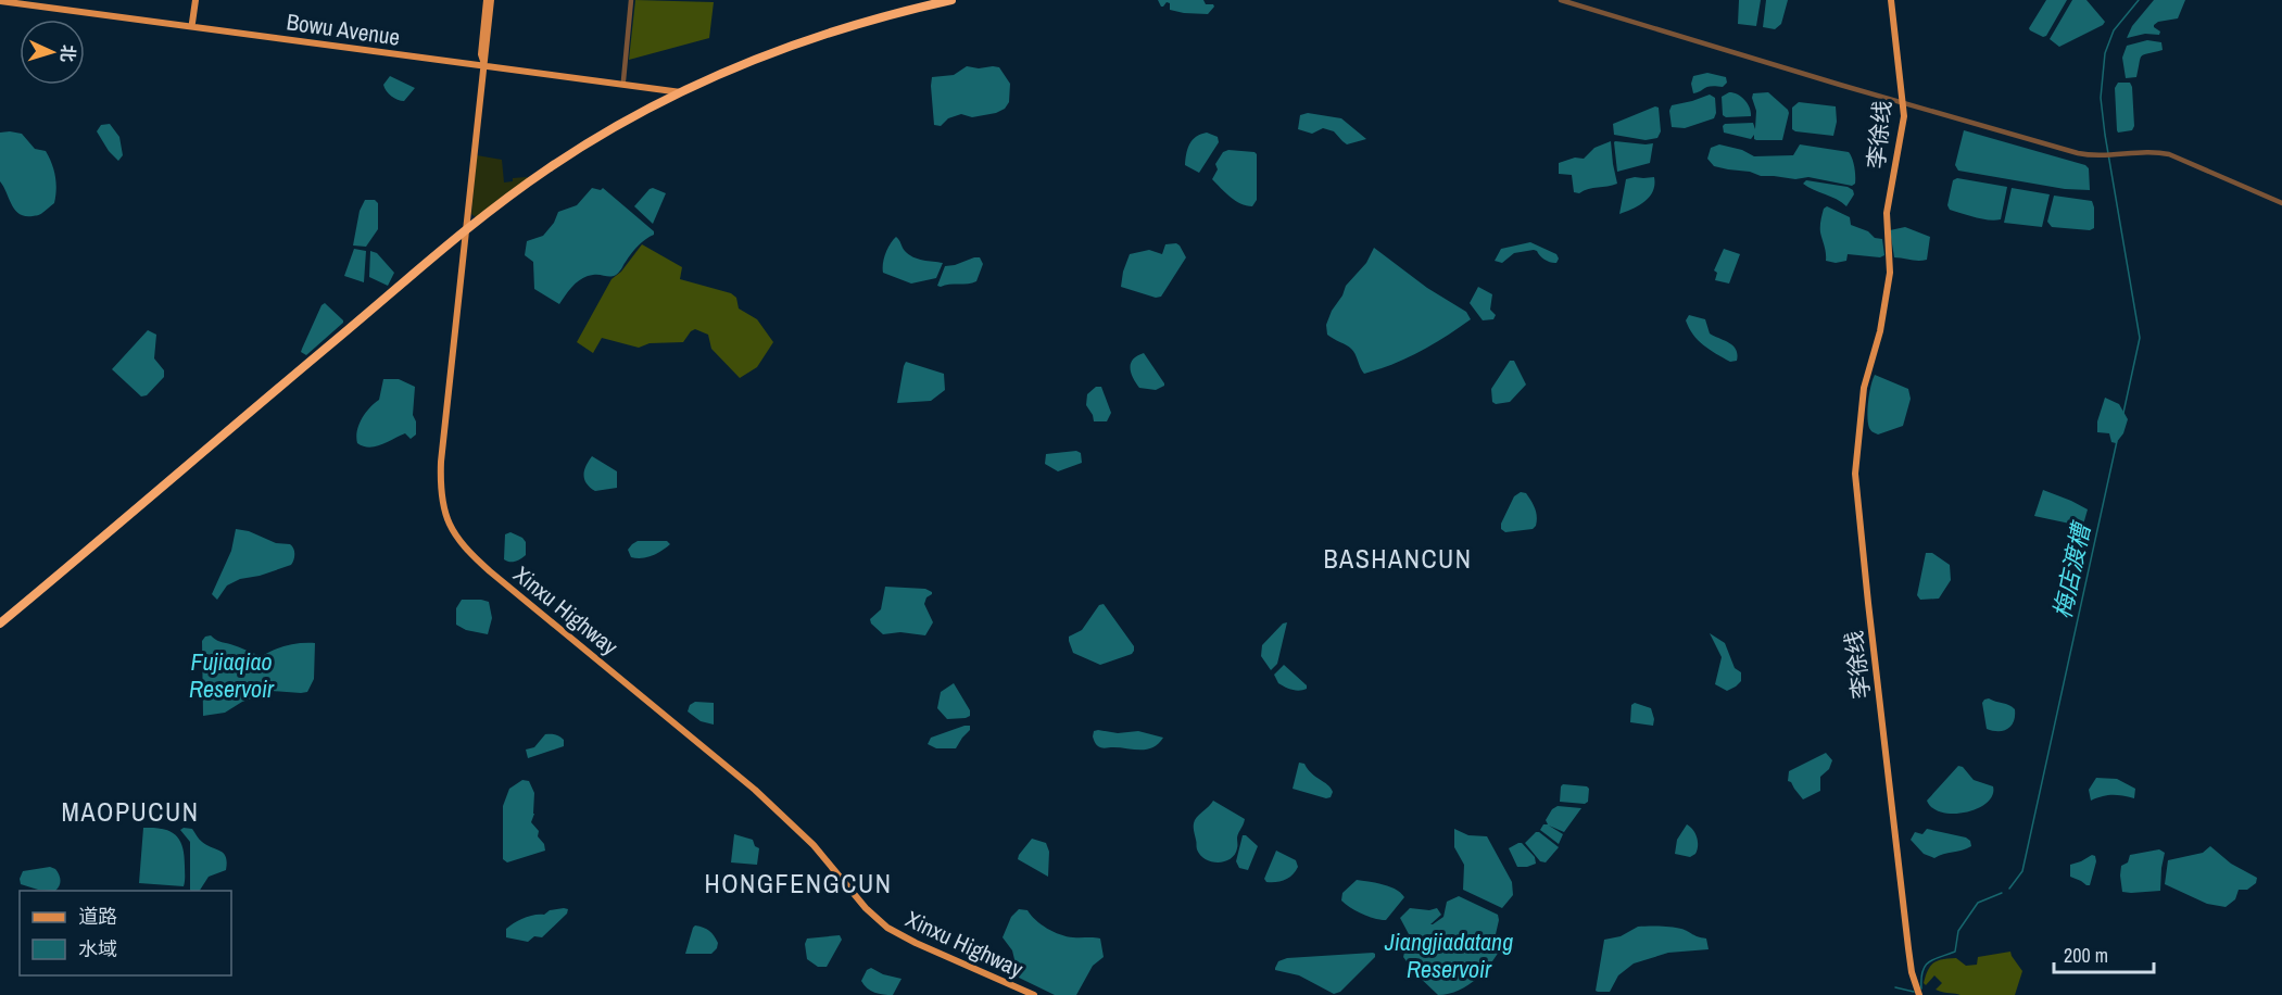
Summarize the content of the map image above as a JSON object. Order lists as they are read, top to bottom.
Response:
{
  "streets": {
    "main road": ["Bowu Avenue", "李徐线", "Xinxu Highway"]
  },
  "crossings": [
    ["Bowu Avenue", "Xinxu Highway"]
  ],
  "districts": ["BASHANCUN", "MAOPUCUN", "HONGFENGCUN"],
  "water": ["梅店渡槽", "Fujiaqiao Reservoir", "Jiangjiadatang Reservoir"],
  "legend": ["道路", "水域"],
  "scale_bar": "200 m",
  "north": "right"
}
